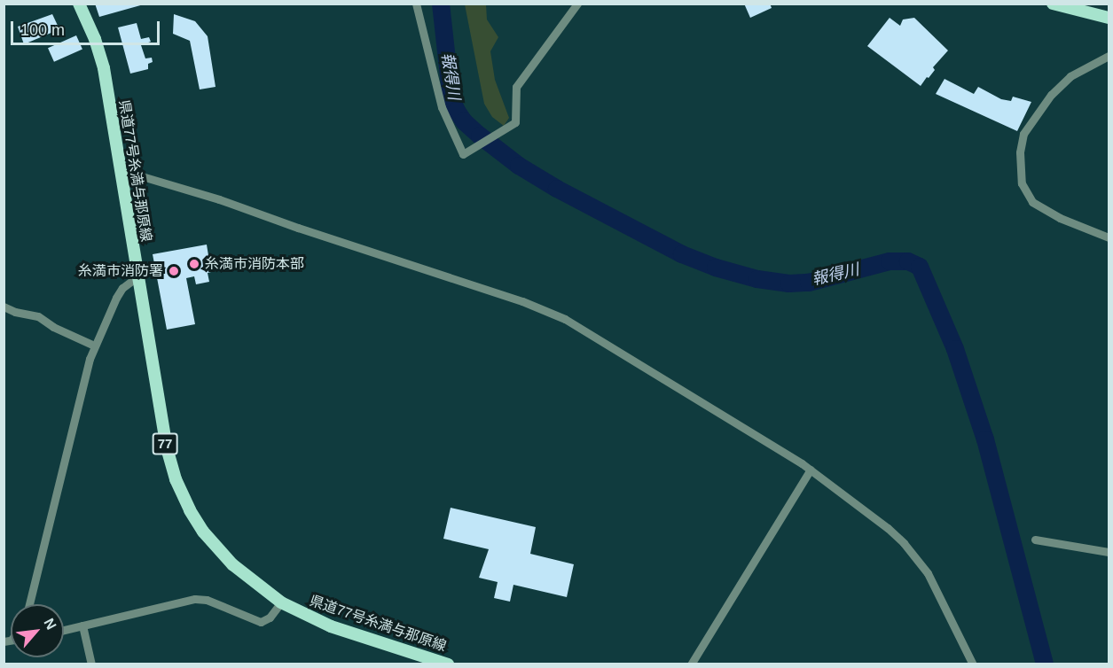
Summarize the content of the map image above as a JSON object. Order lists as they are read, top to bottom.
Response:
{
  "streets": {
    "main road": ["県道77号糸満与那原線", "77"]
  },
  "water": ["報得川"],
  "places": ["糸満市消防本部", "糸満市消防署"],
  "scale_bar": "100 m",
  "north": "top right"
}
